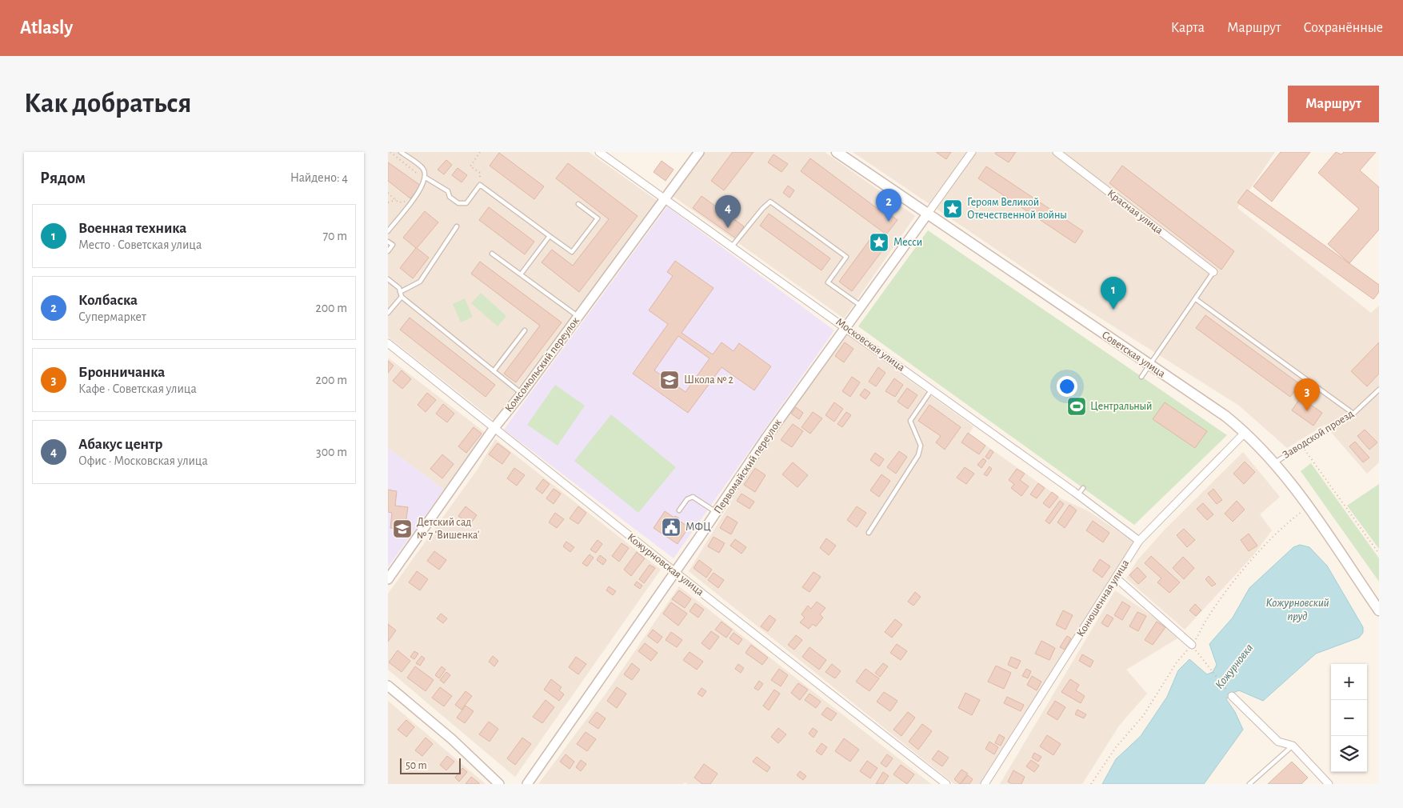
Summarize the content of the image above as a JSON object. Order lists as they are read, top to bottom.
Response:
{
  "streets": {
    "main road": ["Советская улица"],
    "street": [
      "Красная улица",
      "Московская улица",
      "Комсомольский переулок",
      "Первомайский переулок",
      "Кожурновская улица",
      "Конюшенная улица"
    ],
    "lane": ["Заводской проезд"]
  },
  "crossings": [
    ["Московская улица", "Комсомольский переулок"],
    ["Московская улица", "Первомайский переулок"],
    ["Московская улица", "Конюшенная улица"],
    ["Советская улица", "Заводской проезд"],
    ["Советская улица", "Первомайский переулок"],
    ["Советская улица", "Конюшенная улица"],
    ["Комсомольский переулок", "Кожурновская улица"],
    ["Первомайский переулок", "Кожурновская улица"]
  ],
  "water": ["Кожурновский пруд", "Кожурновка"],
  "places": {
    "place": ["Героям Великой Отечественной войны", "Месси"],
    "school or university": ["Школа № 2", "Детский сад № 7 'Вишенка'"],
    "sports": ["Центральный"],
    "public building": ["МФЦ"]
  },
  "scale_bar": "50 m",
  "page": {
    "header": "Atlasly",
    "nav": ["Карта", "Маршрут", "Сохранённые"],
    "buttons": "Маршрут",
    "title": "Как добраться",
    "heading": ["Рядом", "Найдено: 4"],
    "pins": [
      "2",
      "4",
      "1",
      "3"
    ],
    "list": [
      {
        "mark": "1",
        "name": "Военная техника",
        "note": "Место · Советская улица",
        "value": "70 m"
      },
      {
        "mark": "2",
        "name": "Колбаска",
        "note": "Супермаркет",
        "value": "200 m"
      },
      {
        "mark": "3",
        "name": "Бронничанка",
        "note": "Кафе · Советская улица",
        "value": "200 m"
      },
      {
        "mark": "4",
        "name": "Абакус центр",
        "note": "Офис · Московская улица",
        "value": "300 m"
      }
    ],
    "map_buttons": ["+", "−"],
    "scale": "50 m"
  }
}
